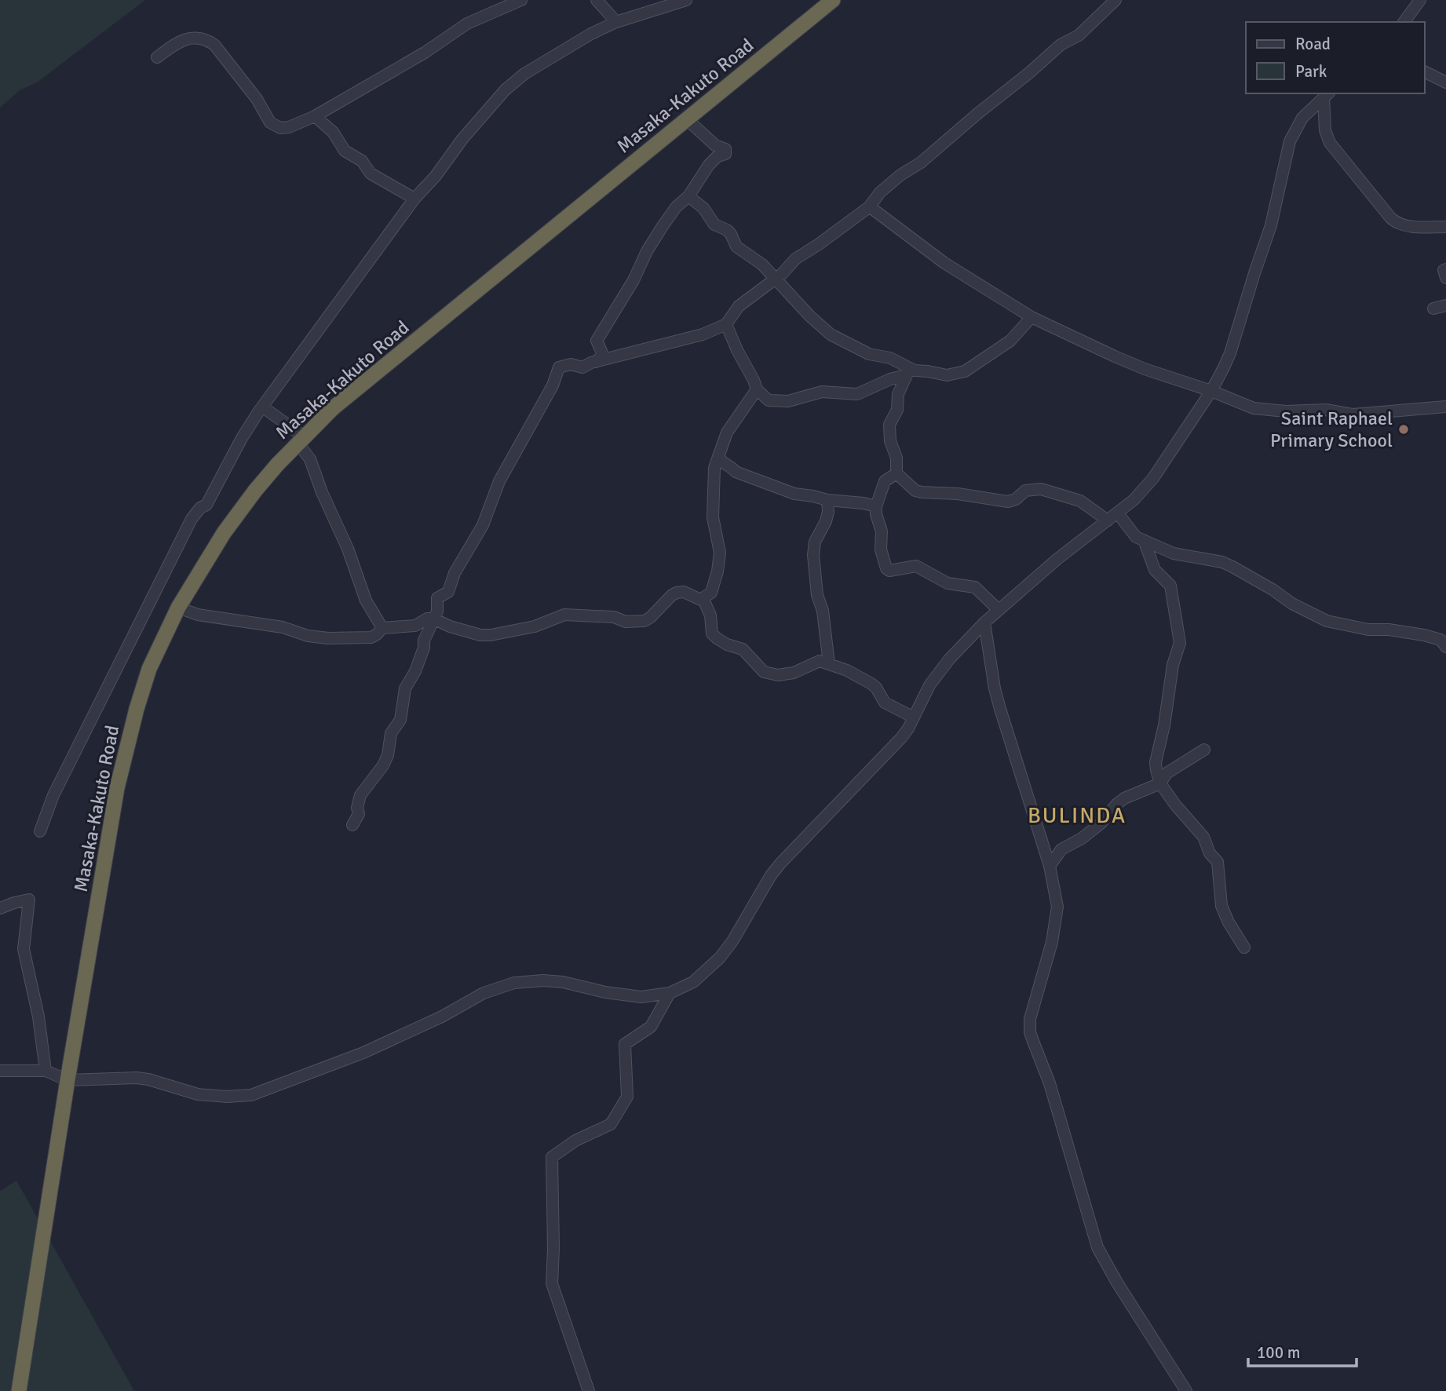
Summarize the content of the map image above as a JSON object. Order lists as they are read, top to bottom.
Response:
{
  "streets": {
    "highway": ["Masaka-Kakuto Road"]
  },
  "districts": ["BULINDA"],
  "places": ["Saint Raphael Primary School"],
  "legend": ["Road", "Park"],
  "scale_bar": "100 m"
}
